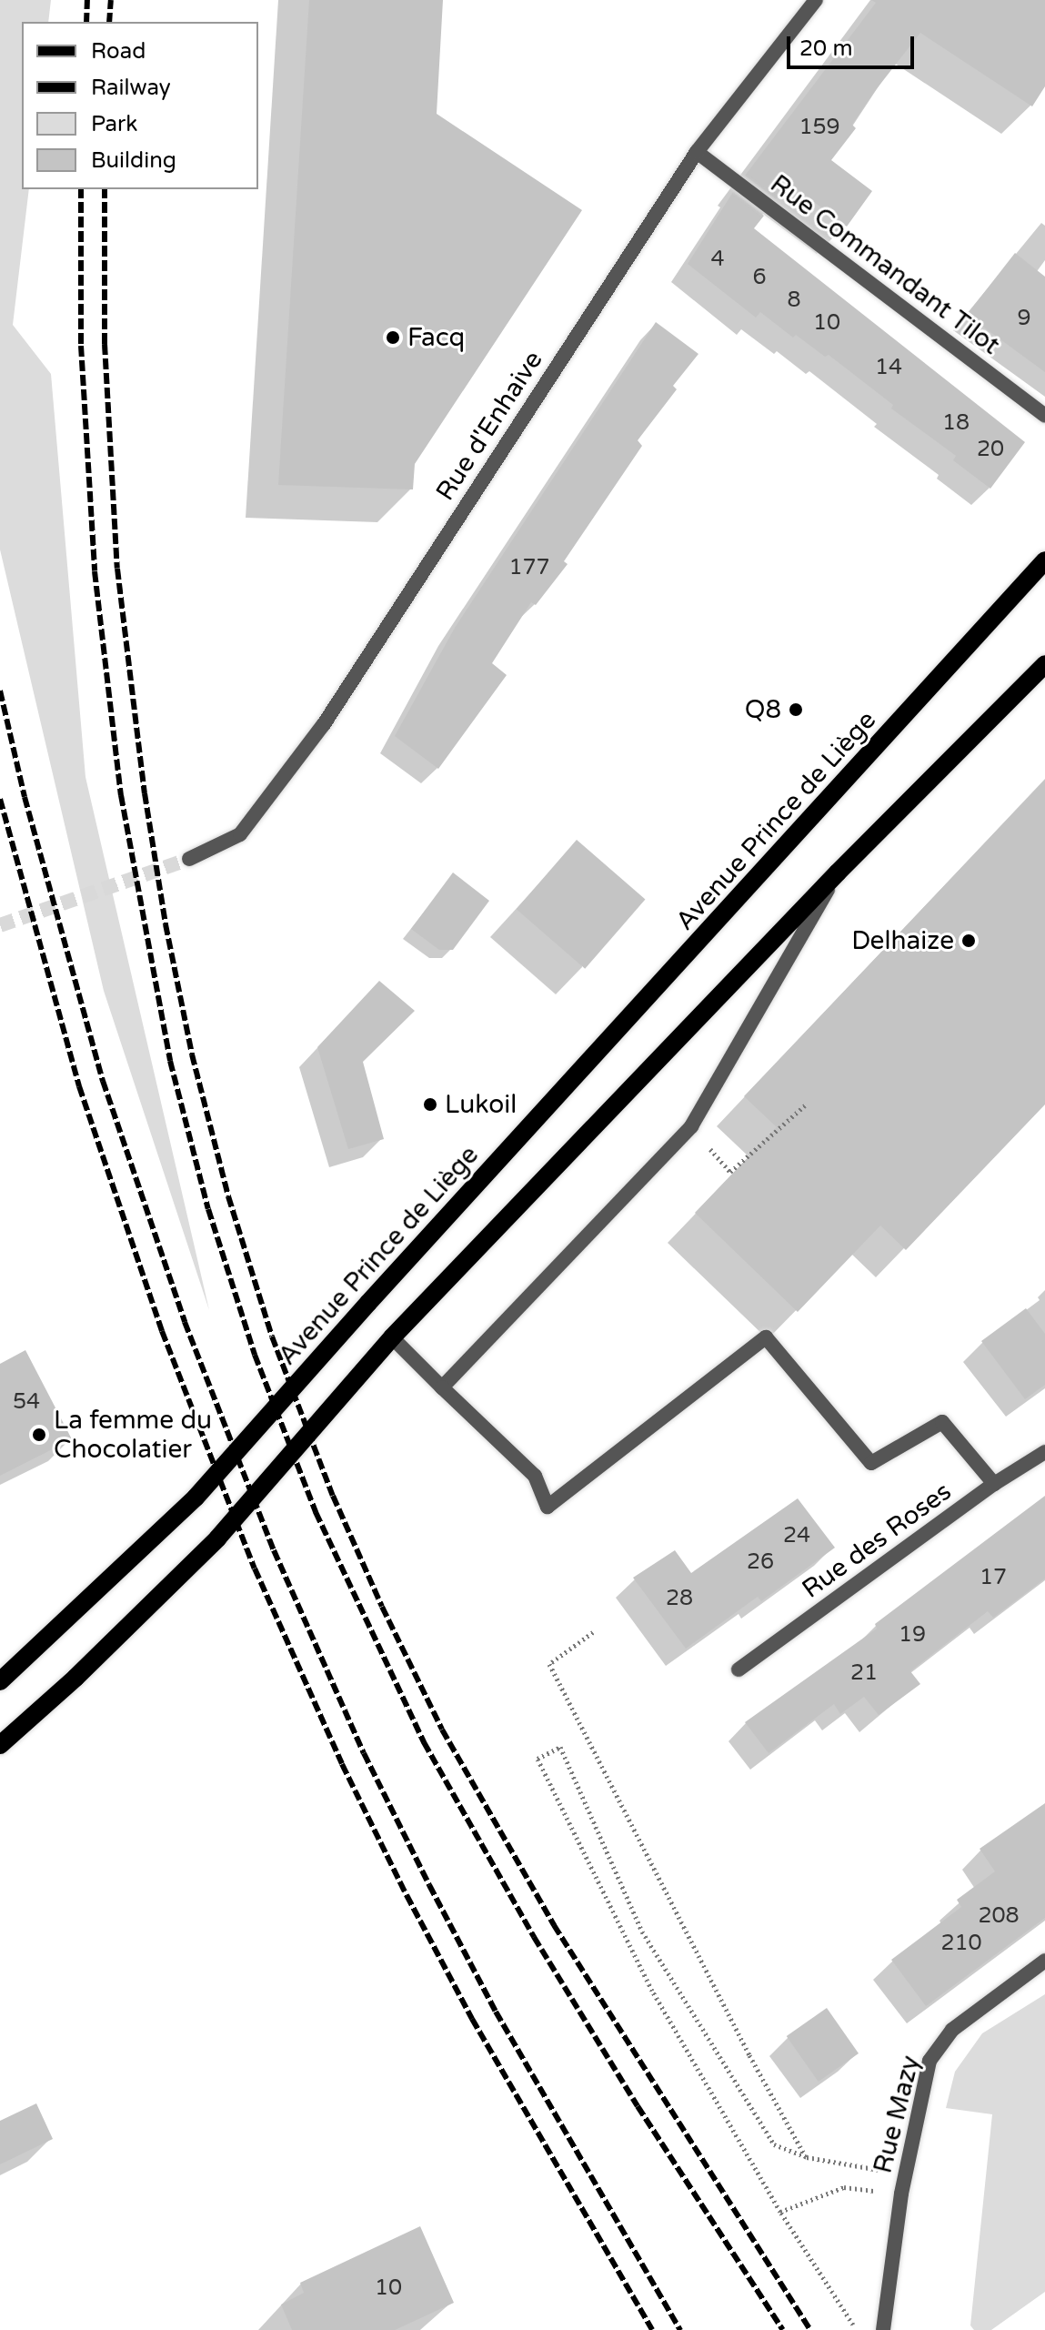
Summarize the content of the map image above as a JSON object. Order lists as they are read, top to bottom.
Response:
{
  "streets": {
    "main road": ["Avenue Prince de Liège"],
    "street": [
      "Rue Commandant Tilot",
      "Rue d'Enhaive",
      "Rue des Roses",
      "Rue Mazy"
    ]
  },
  "crossings": [
    ["Rue Commandant Tilot", "Rue d'Enhaive"]
  ],
  "places": [
    "Facq",
    "Q8",
    "Delhaize",
    "Lukoil",
    "La femme du Chocolatier"
  ],
  "house_numbers": [
    "159",
    "4",
    "6",
    "8",
    "9",
    "10",
    "14",
    "18",
    "20",
    "177",
    "54",
    "24",
    "26",
    "17",
    "28",
    "19",
    "21",
    "208",
    "210",
    "10"
  ],
  "legend": [
    "Road",
    "Railway",
    "Park",
    "Building"
  ],
  "scale_bar": "20 m"
}
